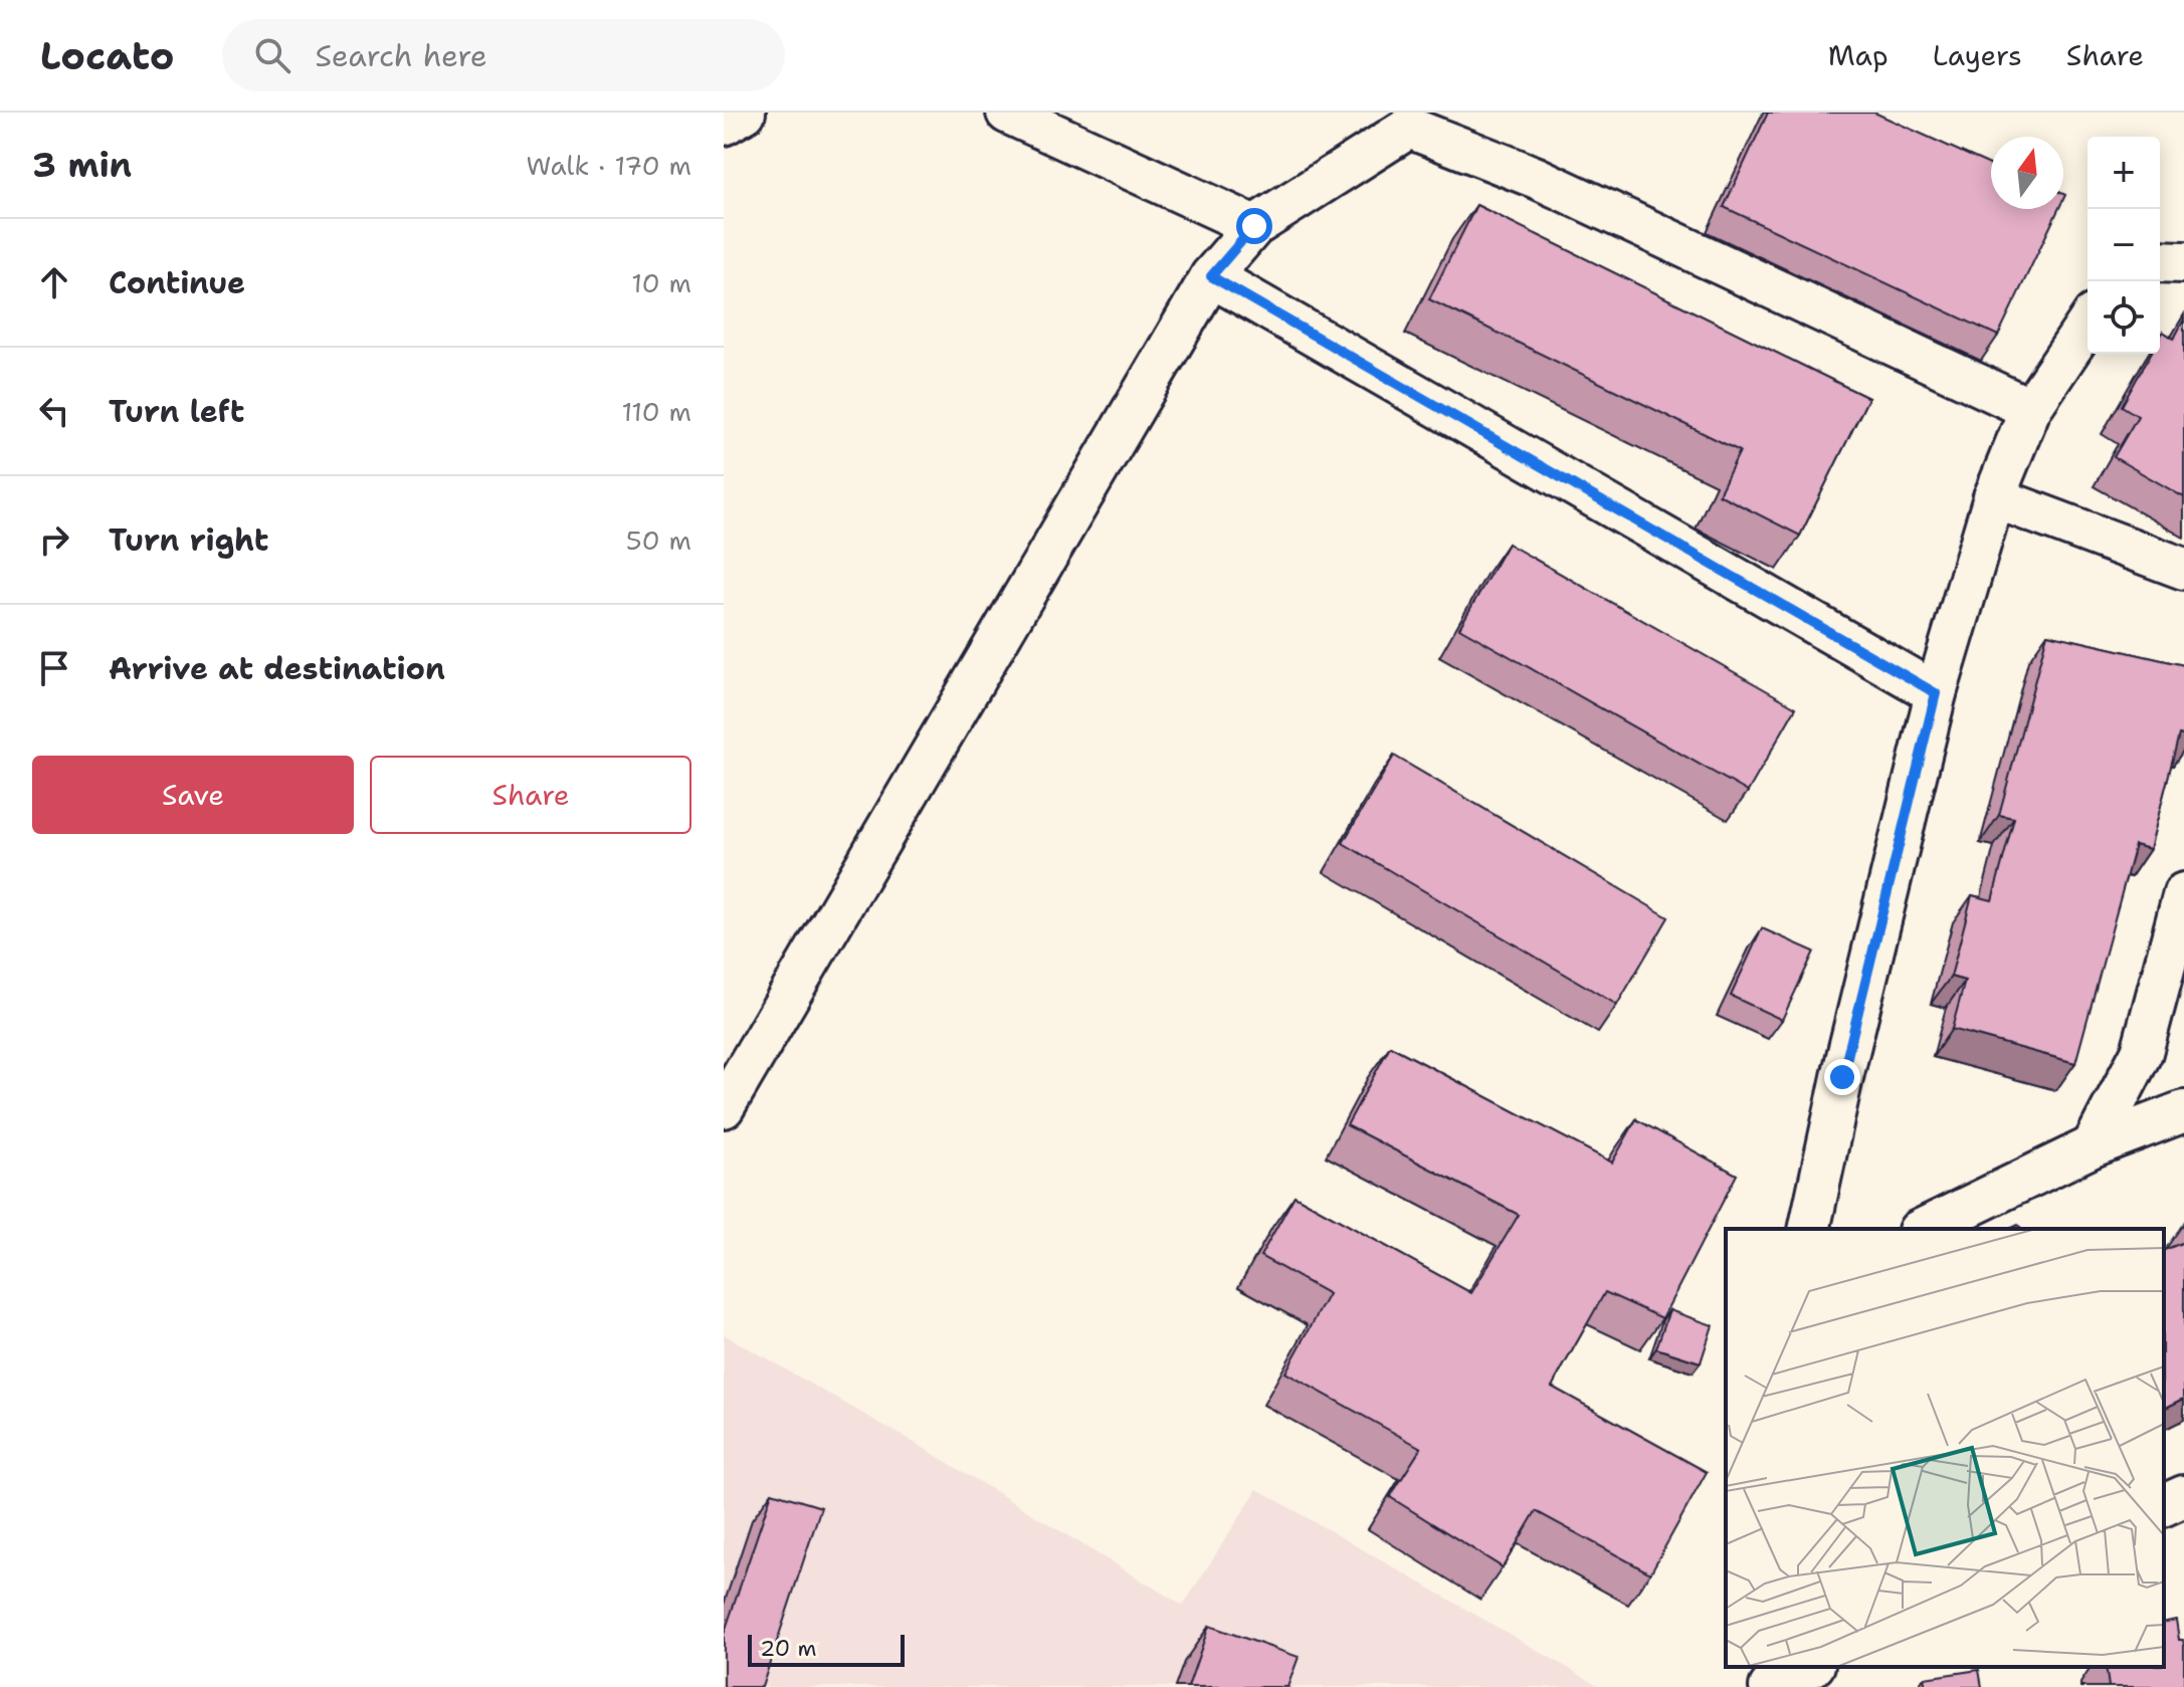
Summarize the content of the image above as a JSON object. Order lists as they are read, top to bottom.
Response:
{
  "scale_bar": "20 m",
  "north": "top",
  "page": {
    "header": "Locato",
    "search": "Search here",
    "nav": ["Map", "Layers", "Share"],
    "heading": ["3 min", "Walk · 170 m"],
    "map_buttons": ["+", "−"],
    "list": [
      ["Continue", "10 m"],
      ["Turn left", "110 m"],
      ["Turn right", "50 m"],
      "Arrive at destination"
    ],
    "buttons": ["Save", "Share"],
    "scale": "20 m"
  }
}
